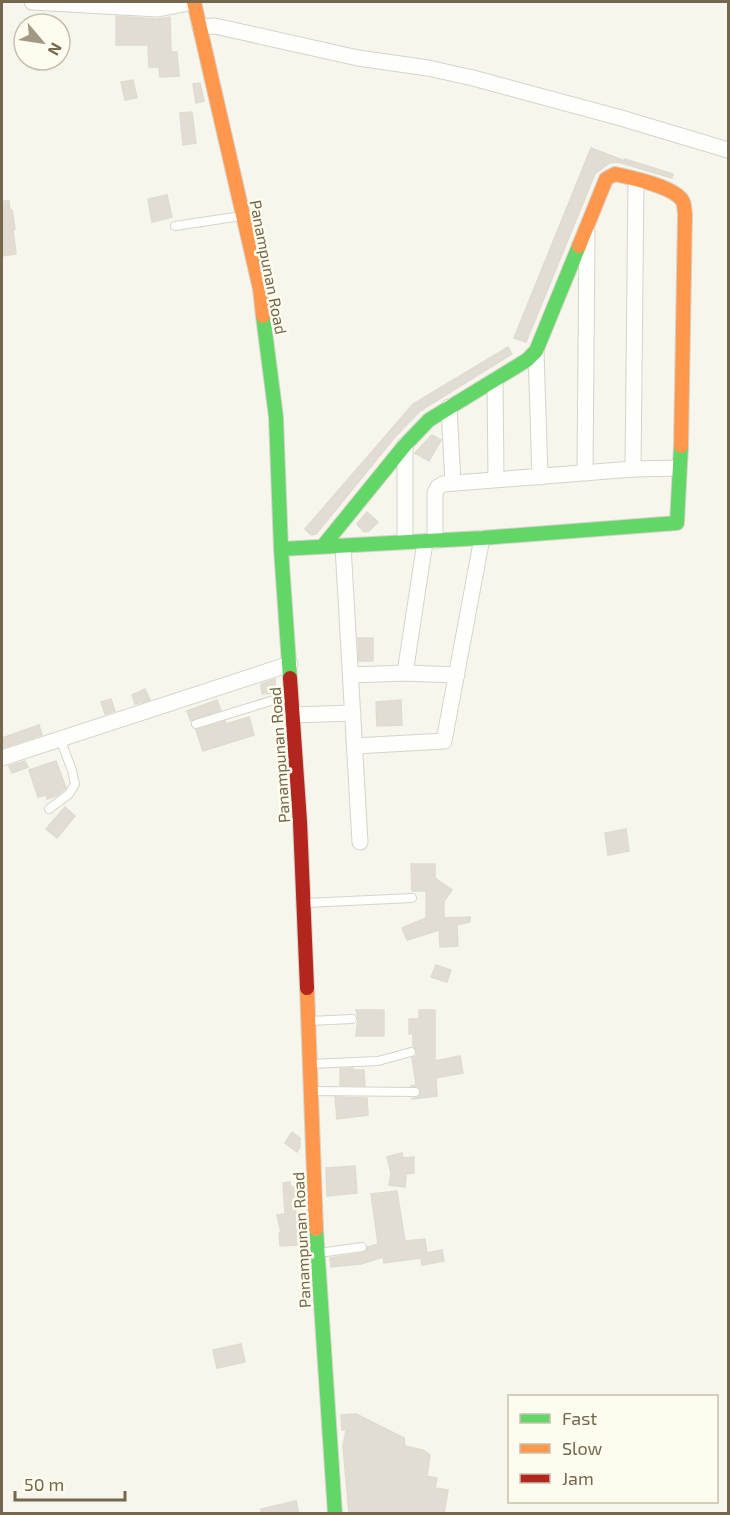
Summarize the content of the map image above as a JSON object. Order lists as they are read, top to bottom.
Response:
{
  "streets": {
    "street": ["Panampunan Road"]
  },
  "legend": ["Fast", "Slow", "Jam"],
  "scale_bar": "50 m",
  "north": "bottom right"
}
